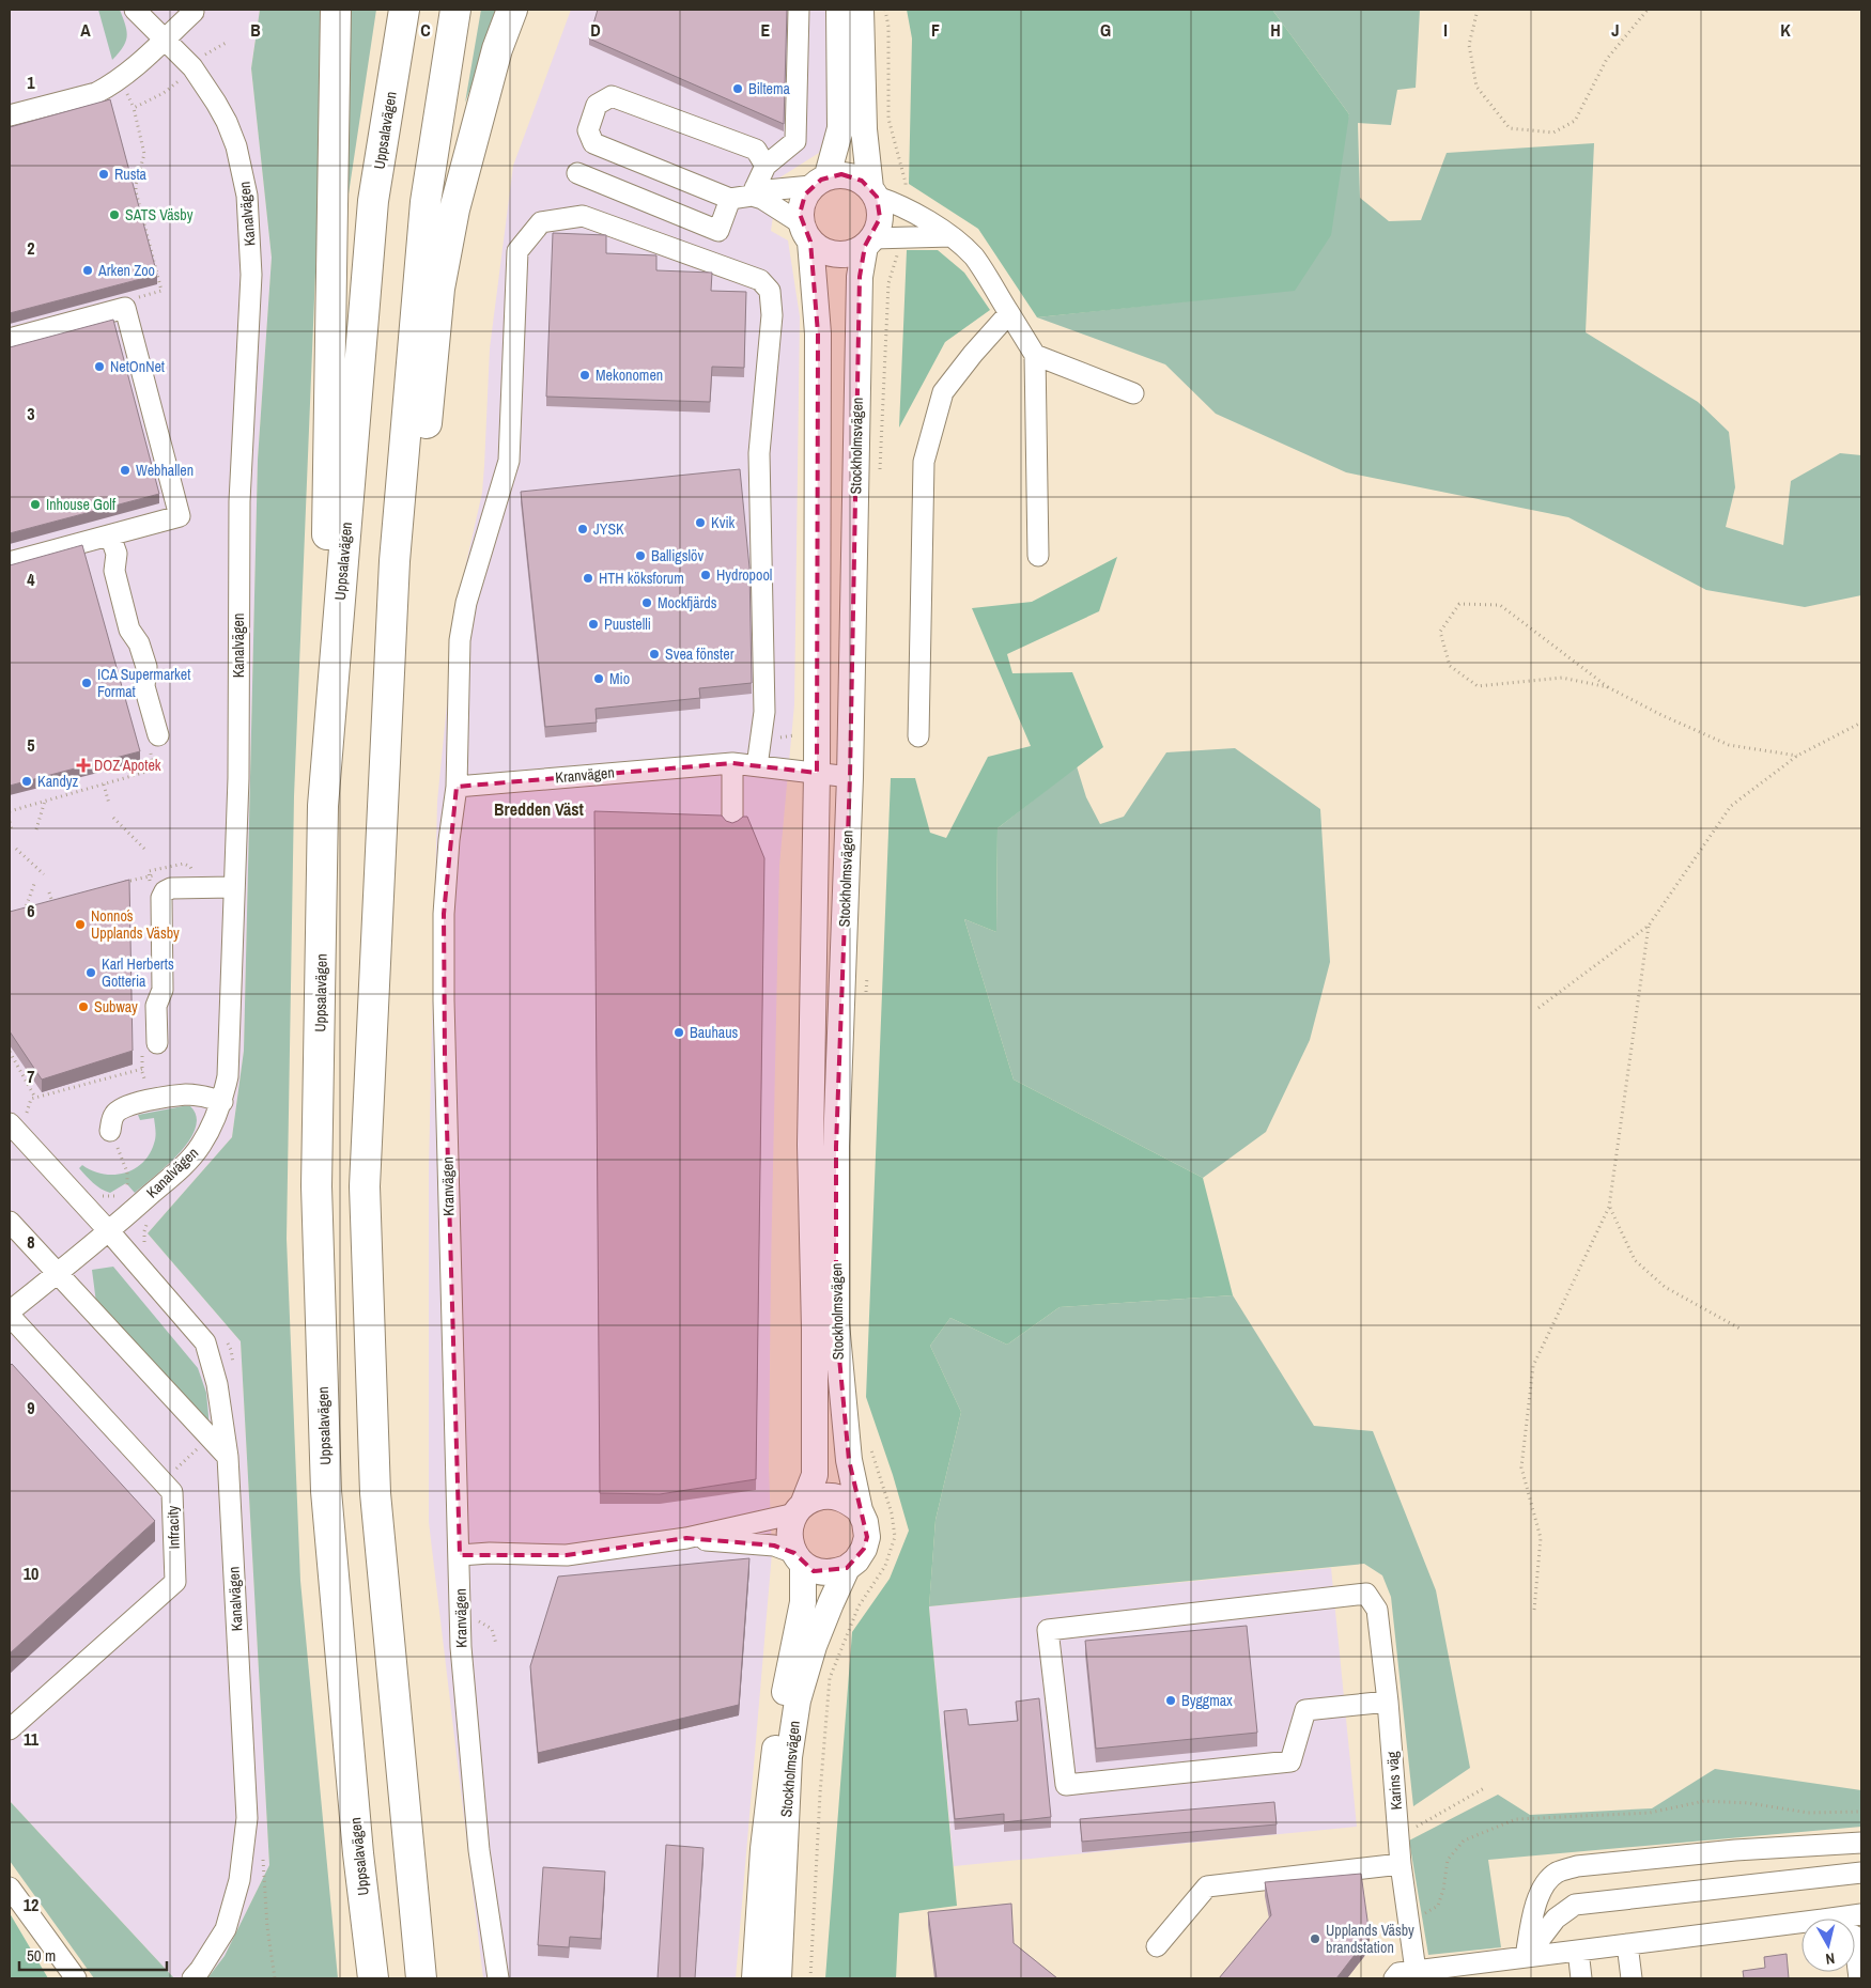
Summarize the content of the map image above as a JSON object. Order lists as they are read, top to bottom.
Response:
{
  "streets": {
    "highway": ["Uppsalavägen"],
    "main road": ["Stockholmsvägen"],
    "street": [
      "Kanalvägen",
      "Kranvägen",
      "Infracity",
      "Karins väg"
    ]
  },
  "crossings": [
    ["Kanalvägen", "Infracity"],
    ["Stockholmsvägen", "Kranvägen"]
  ],
  "districts": ["Bredden Väst"],
  "places": {
    "other": [
      "Biltema",
      "Rusta",
      "SATS Väsby",
      "Arken Zoo",
      "NetOnNet",
      "Mekonomen",
      "Webhallen",
      "Inhouse Golf",
      "Kvik",
      "JYSK",
      "Balligslöv",
      "Hydropool",
      "HTH köksforum",
      "Mockfjärds",
      "Puustelli",
      "Svea fönster",
      "Mio",
      "ICA Supermarket Format",
      "Kandyz",
      "Nonno´s Upplands Väsby",
      "Karl Herberts Gotteria",
      "Subway",
      "Bauhaus",
      "Byggmax",
      "Upplands Väsby brandstation"
    ],
    "health": ["DOZ Apotek"]
  },
  "scale_bar": "50 m",
  "north": "bottom",
  "grid": {
    "columns": [
      "A",
      "B",
      "C",
      "D",
      "E",
      "F",
      "G",
      "H",
      "I",
      "J",
      "K"
    ],
    "rows": [
      "1",
      "2",
      "3",
      "4",
      "5",
      "6",
      "7",
      "8",
      "9",
      "10",
      "11",
      "12"
    ]
  }
}
